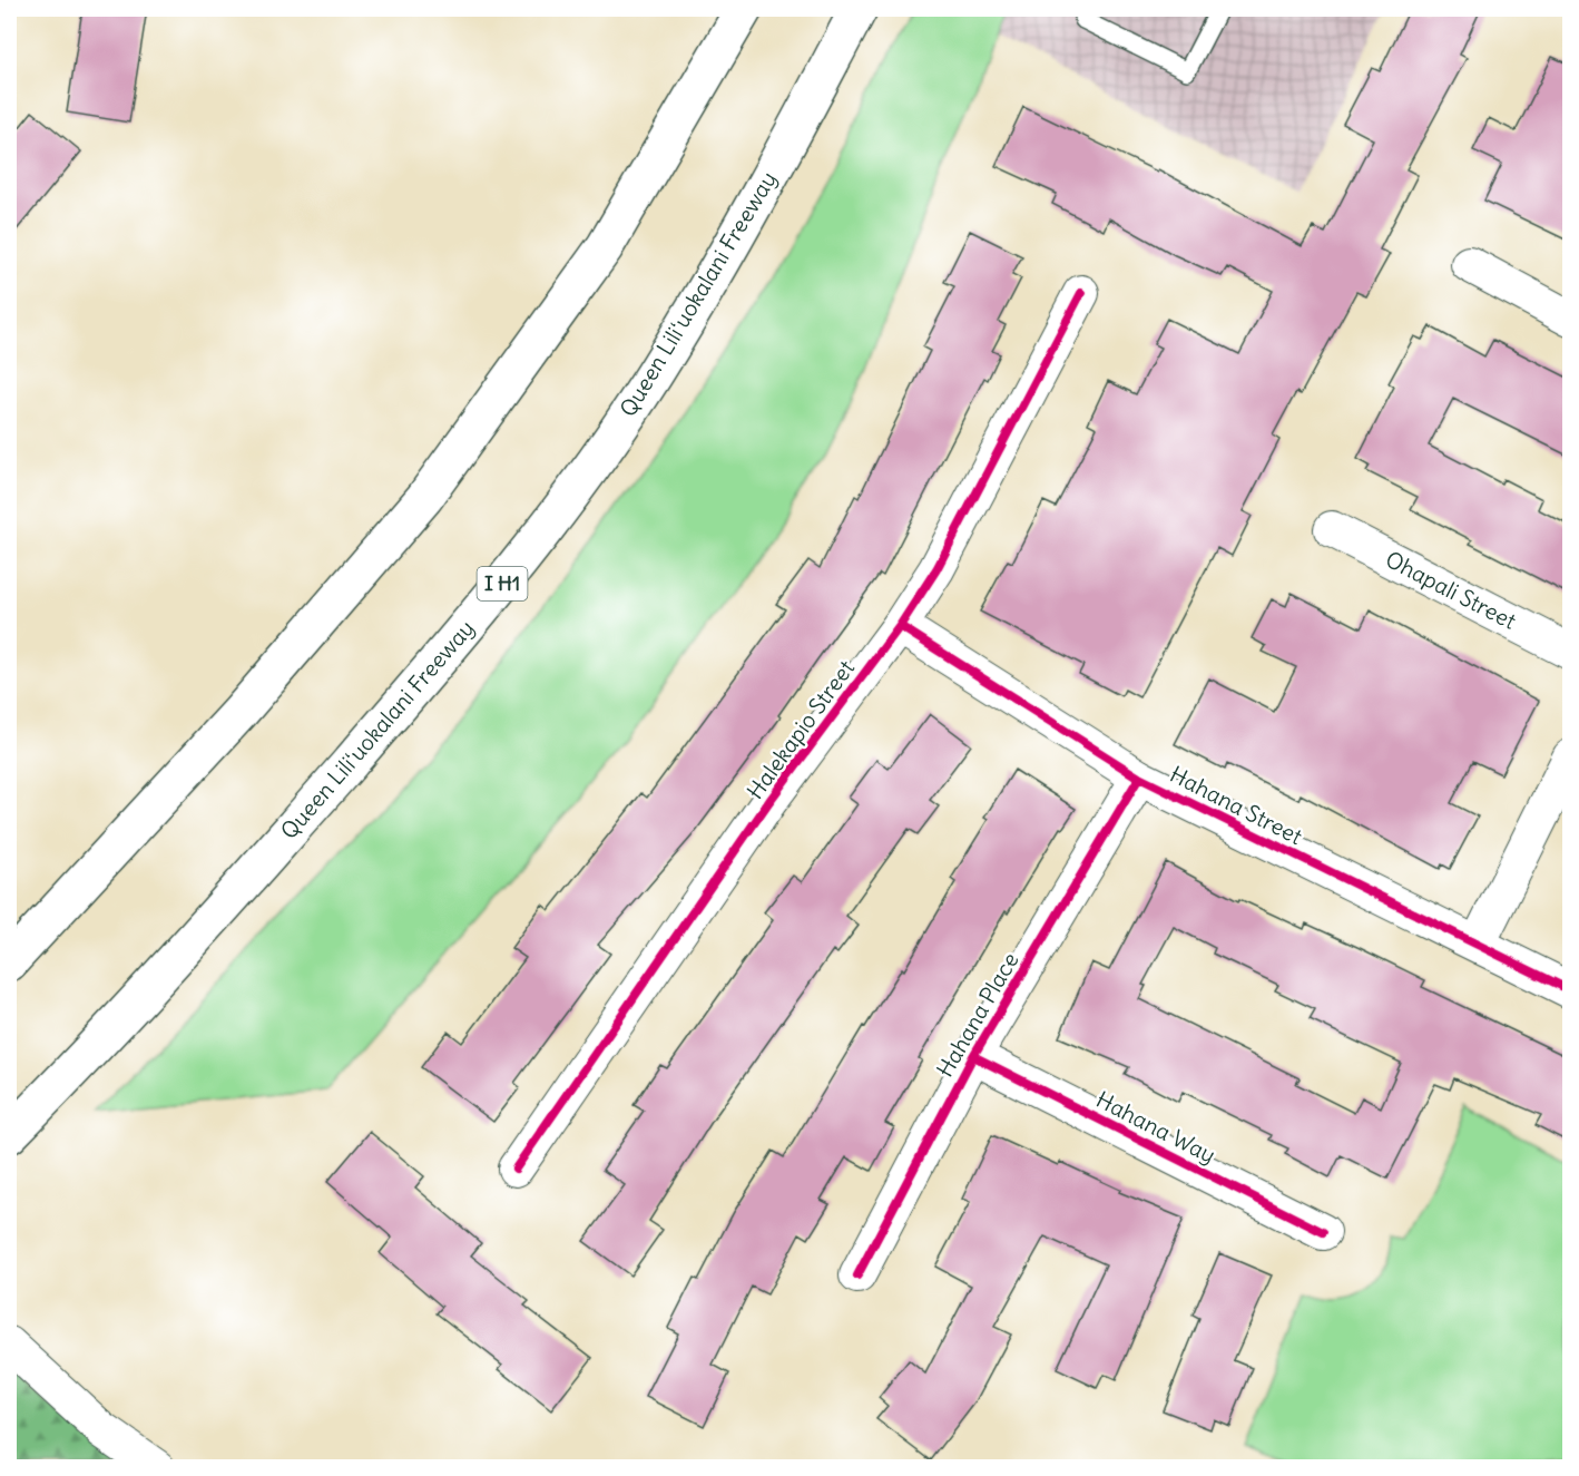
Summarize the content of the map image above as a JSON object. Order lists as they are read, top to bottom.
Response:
{
  "streets": {
    "highway": ["Queen Liliʻuokalani Freeway", "I H1"],
    "street": [
      "Ohapali Street",
      "Halekapio Street",
      "Hahana Street",
      "Hahana Place",
      "Hahana Way"
    ]
  },
  "crossings": [
    ["Halekapio Street", "Hahana Street"],
    ["Hahana Street", "Hahana Place"],
    ["Hahana Place", "Hahana Way"]
  ]
}
